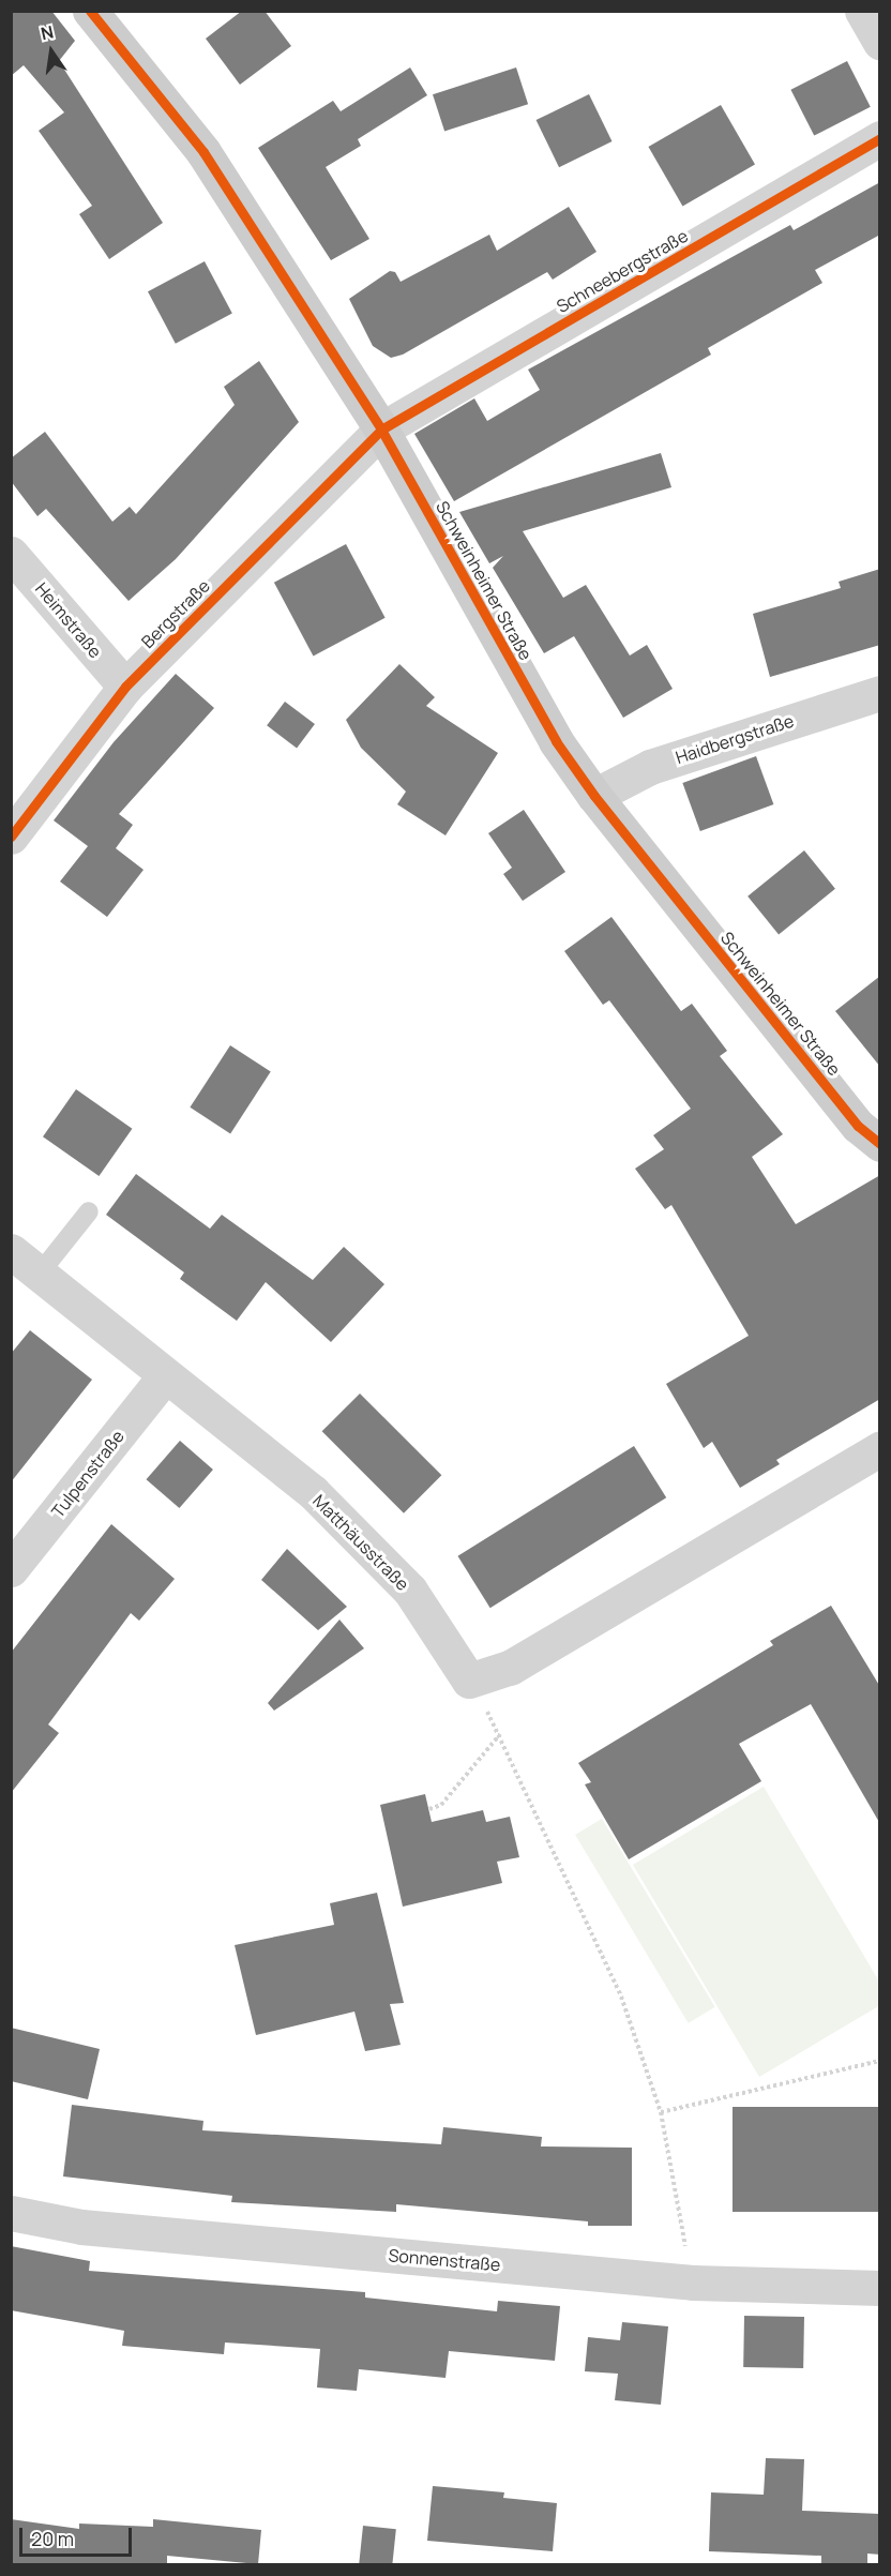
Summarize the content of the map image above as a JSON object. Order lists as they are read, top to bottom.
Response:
{
  "streets": {
    "street": [
      "Schneebergstraße",
      "Schweinheimer Straße",
      "Bergstraße",
      "Heimstraße",
      "Haidbergstraße",
      "Tulpenstraße",
      "Matthäusstraße",
      "Sonnenstraße"
    ]
  },
  "crossings": [
    ["Schneebergstraße", "Schweinheimer Straße"],
    ["Schneebergstraße", "Bergstraße"],
    ["Schweinheimer Straße", "Bergstraße"],
    ["Schweinheimer Straße", "Haidbergstraße"],
    ["Bergstraße", "Heimstraße"],
    ["Tulpenstraße", "Matthäusstraße"]
  ],
  "scale_bar": "20 m",
  "north": "top"
}
